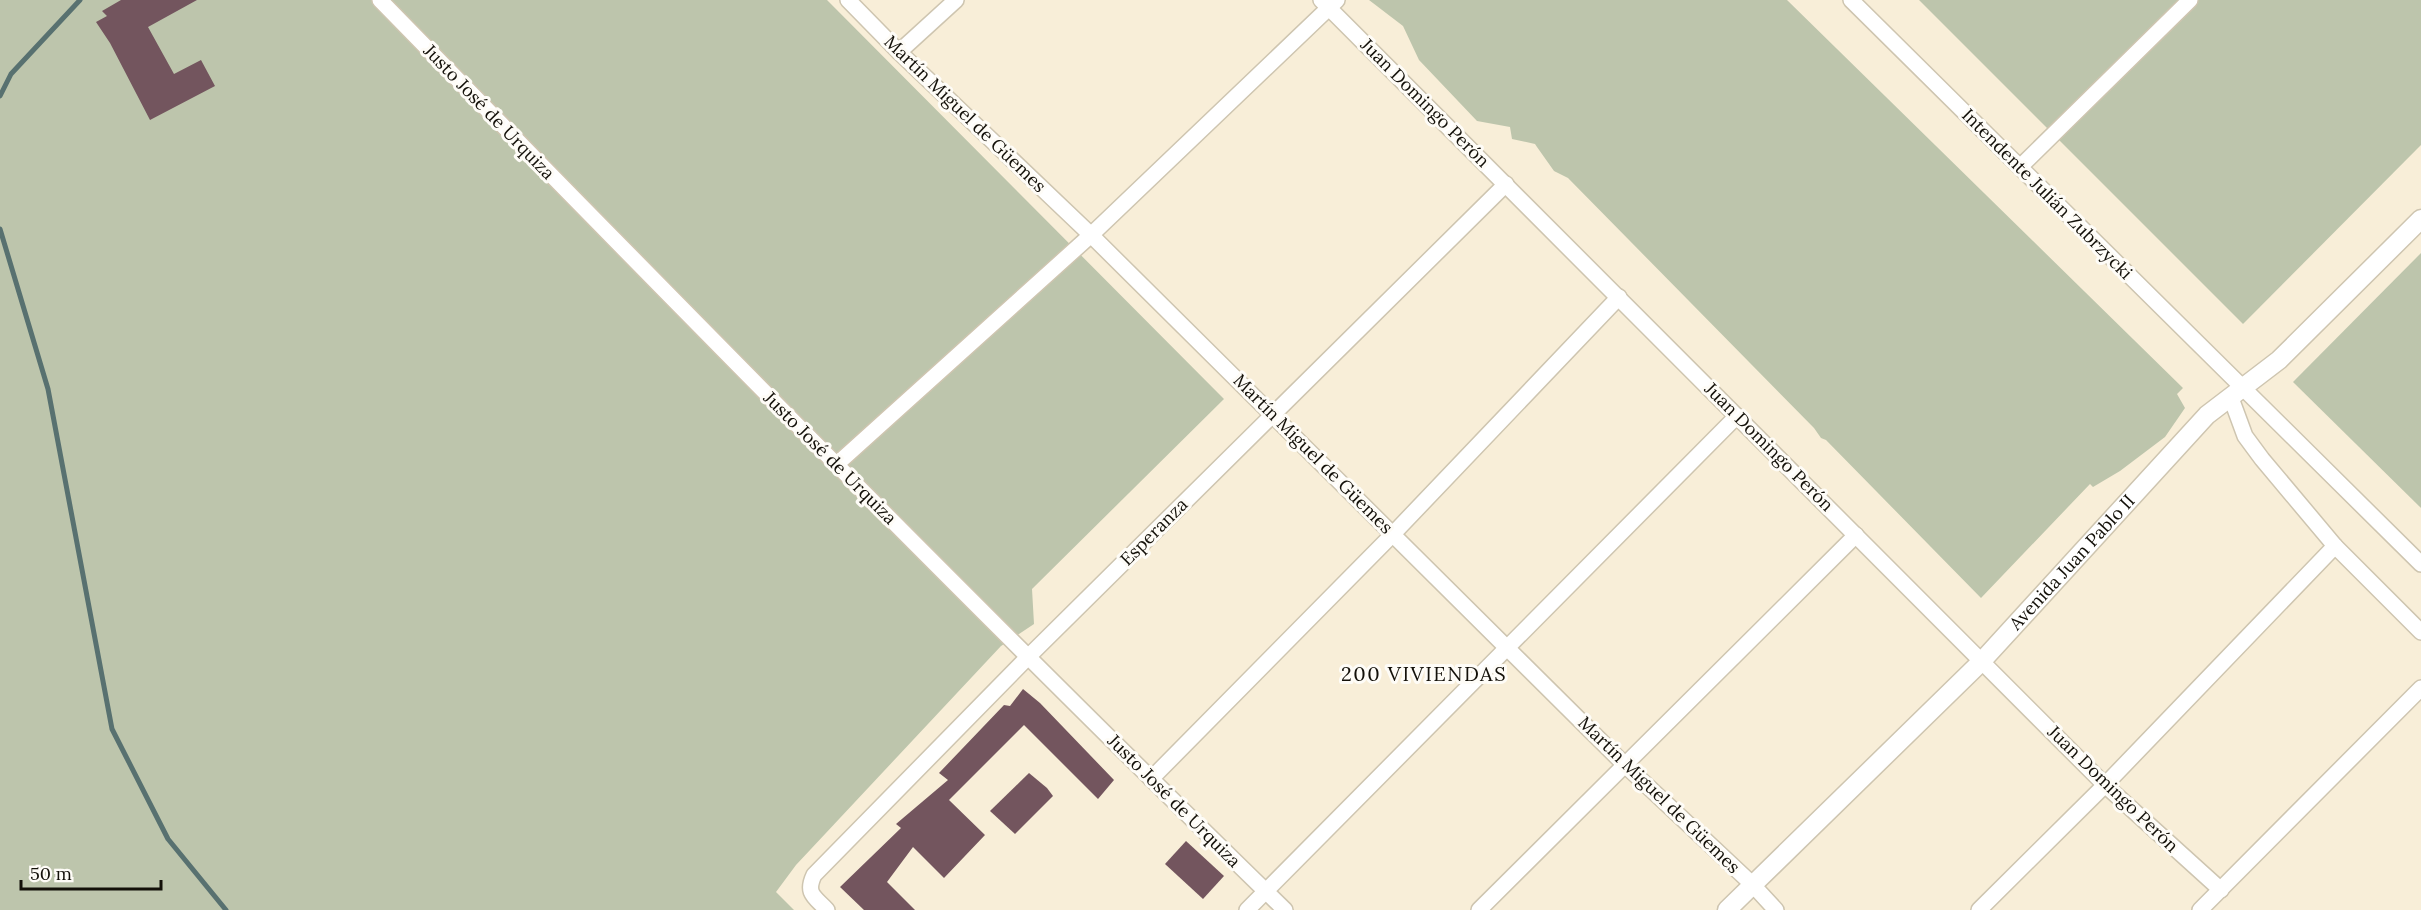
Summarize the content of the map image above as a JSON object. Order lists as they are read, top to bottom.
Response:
{
  "streets": {
    "street": [
      "Juan Domingo Perón",
      "Justo José de Urquiza",
      "Martín Miguel de Güemes",
      "Intendente Julián Zubrzycki",
      "Esperanza",
      "Avenida Juan Pablo II"
    ]
  },
  "crossings": [
    ["Juan Domingo Perón", "Esperanza"],
    ["Juan Domingo Perón", "Avenida Juan Pablo II"],
    ["Justo José de Urquiza", "Esperanza"],
    ["Martín Miguel de Güemes", "Esperanza"],
    ["Martín Miguel de Güemes", "Avenida Juan Pablo II"],
    ["Intendente Julián Zubrzycki", "Avenida Juan Pablo II"]
  ],
  "districts": ["200 VIVIENDAS"],
  "scale_bar": "50 m"
}
